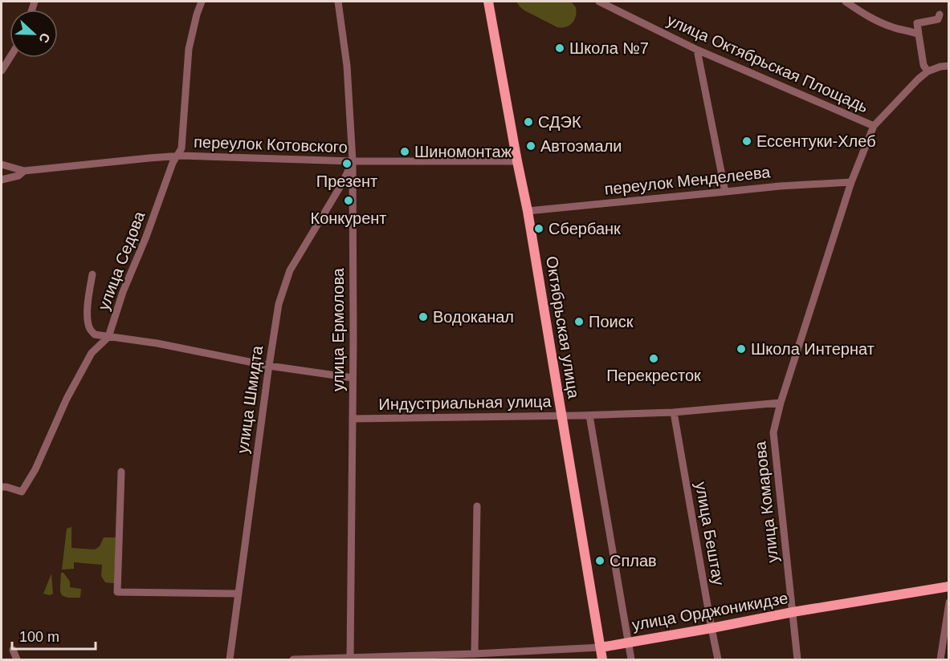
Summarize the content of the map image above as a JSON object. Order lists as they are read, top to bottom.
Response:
{
  "streets": {
    "main road": ["Октябрьская улица", "улица Орджоникидзе"],
    "street": [
      "улица Октябрьская Площадь",
      "переулок Котовского",
      "переулок Менделеева",
      "улица Седова",
      "улица Ермолова",
      "улица Шмидта",
      "Индустриальная улица",
      "улица Комарова",
      "улица Бештау"
    ]
  },
  "crossings": [
    ["улица Октябрьская Площадь", "улица Комарова"],
    ["переулок Котовского", "улица Седова"],
    ["переулок Котовского", "Октябрьская улица"],
    ["переулок Котовского", "улица Ермолова"],
    ["переулок Котовского", "улица Шмидта"],
    ["переулок Менделеева", "Октябрьская улица"],
    ["переулок Менделеева", "улица Комарова"],
    ["Октябрьская улица", "Индустриальная улица"],
    ["Октябрьская улица", "улица Орджоникидзе"],
    ["улица Ермолова", "улица Шмидта"],
    ["улица Ермолова", "Индустриальная улица"],
    ["улица Ермолова", "улица Орджоникидзе"],
    ["Индустриальная улица", "улица Комарова"],
    ["Индустриальная улица", "улица Бештау"],
    ["улица Комарова", "улица Орджоникидзе"],
    ["улица Бештау", "улица Орджоникидзе"]
  ],
  "places": [
    "Школа №7",
    "СДЭК",
    "Ессентуки-Хлеб",
    "Автоэмали",
    "Шиномонтаж",
    "Презент",
    "Конкурент",
    "Сбербанк",
    "Водоканал",
    "Поиск",
    "Школа Интернат",
    "Перекресток",
    "Сплав"
  ],
  "scale_bar": "100 m",
  "north": "right"
}
